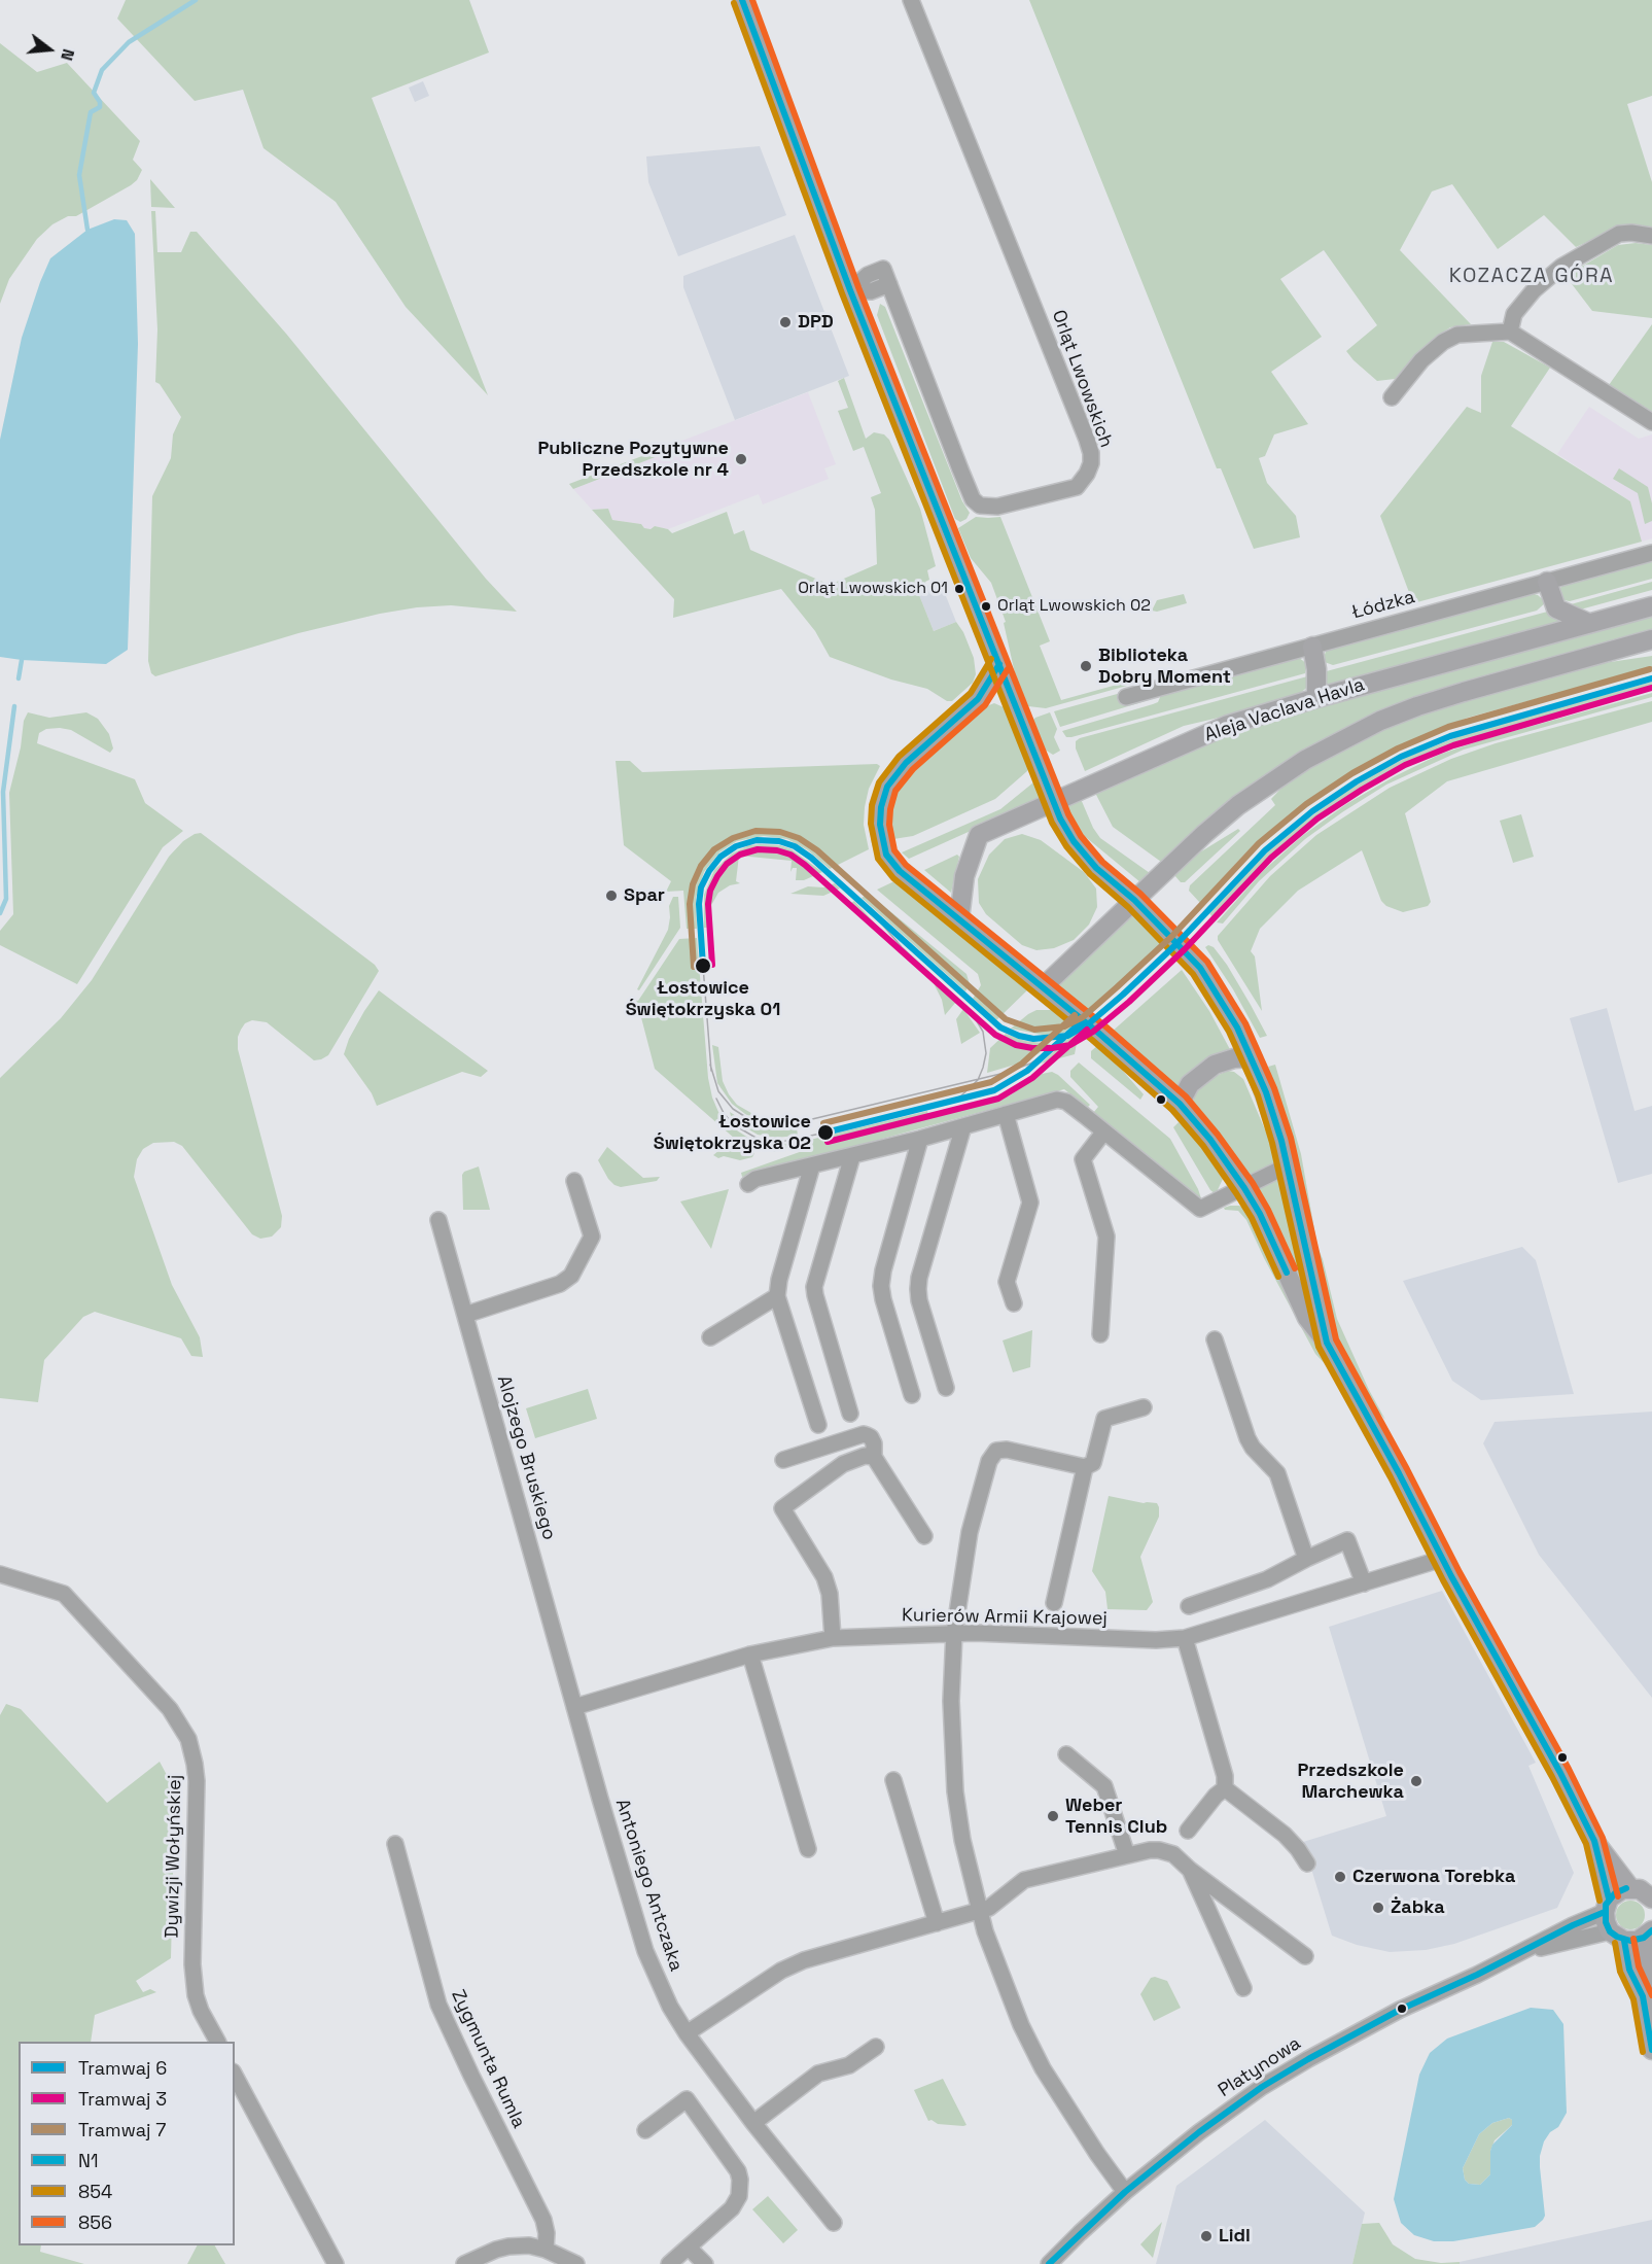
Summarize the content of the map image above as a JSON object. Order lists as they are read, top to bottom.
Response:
{
  "streets": {
    "main road": ["Aleja Vaclava Havla"],
    "street": [
      "Orląt Lwowskich",
      "Łódzka",
      "Alojzego Bruskiego",
      "Kurierów Armii Krajowej",
      "Dywizji Wołyńskiej",
      "Antoniego Antczaka",
      "Zygmunta Rumla",
      "Platynowa"
    ]
  },
  "crossings": [
    ["Alojzego Bruskiego", "Kurierów Armii Krajowej"],
    ["Alojzego Bruskiego", "Antoniego Antczaka"],
    ["Kurierów Armii Krajowej", "Antoniego Antczaka"]
  ],
  "districts": ["KOZACZA GÓRA"],
  "places": [
    "DPD",
    "Publiczne Pozytywne Przedszkole nr 4",
    "Orląt Lwowskich 01",
    "Orląt Lwowskich 02",
    "Biblioteka Dobry Moment",
    "Spar",
    "Łostowice Świętokrzyska 01",
    "Łostowice Świętokrzyska 02",
    "Przedszkole Marchewka",
    "Weber Tennis Club",
    "Czerwona Torebka",
    "Żabka",
    "Lidl"
  ],
  "lines": [
    "transit line N1",
    "transit line 856",
    "transit line 854",
    "tram line 7",
    "tram line 6",
    "tram line 3"
  ],
  "legend": [
    "Tramwaj 6",
    "Tramwaj 3",
    "Tramwaj 7",
    "N1",
    "854",
    "856"
  ],
  "north": "right"
}
